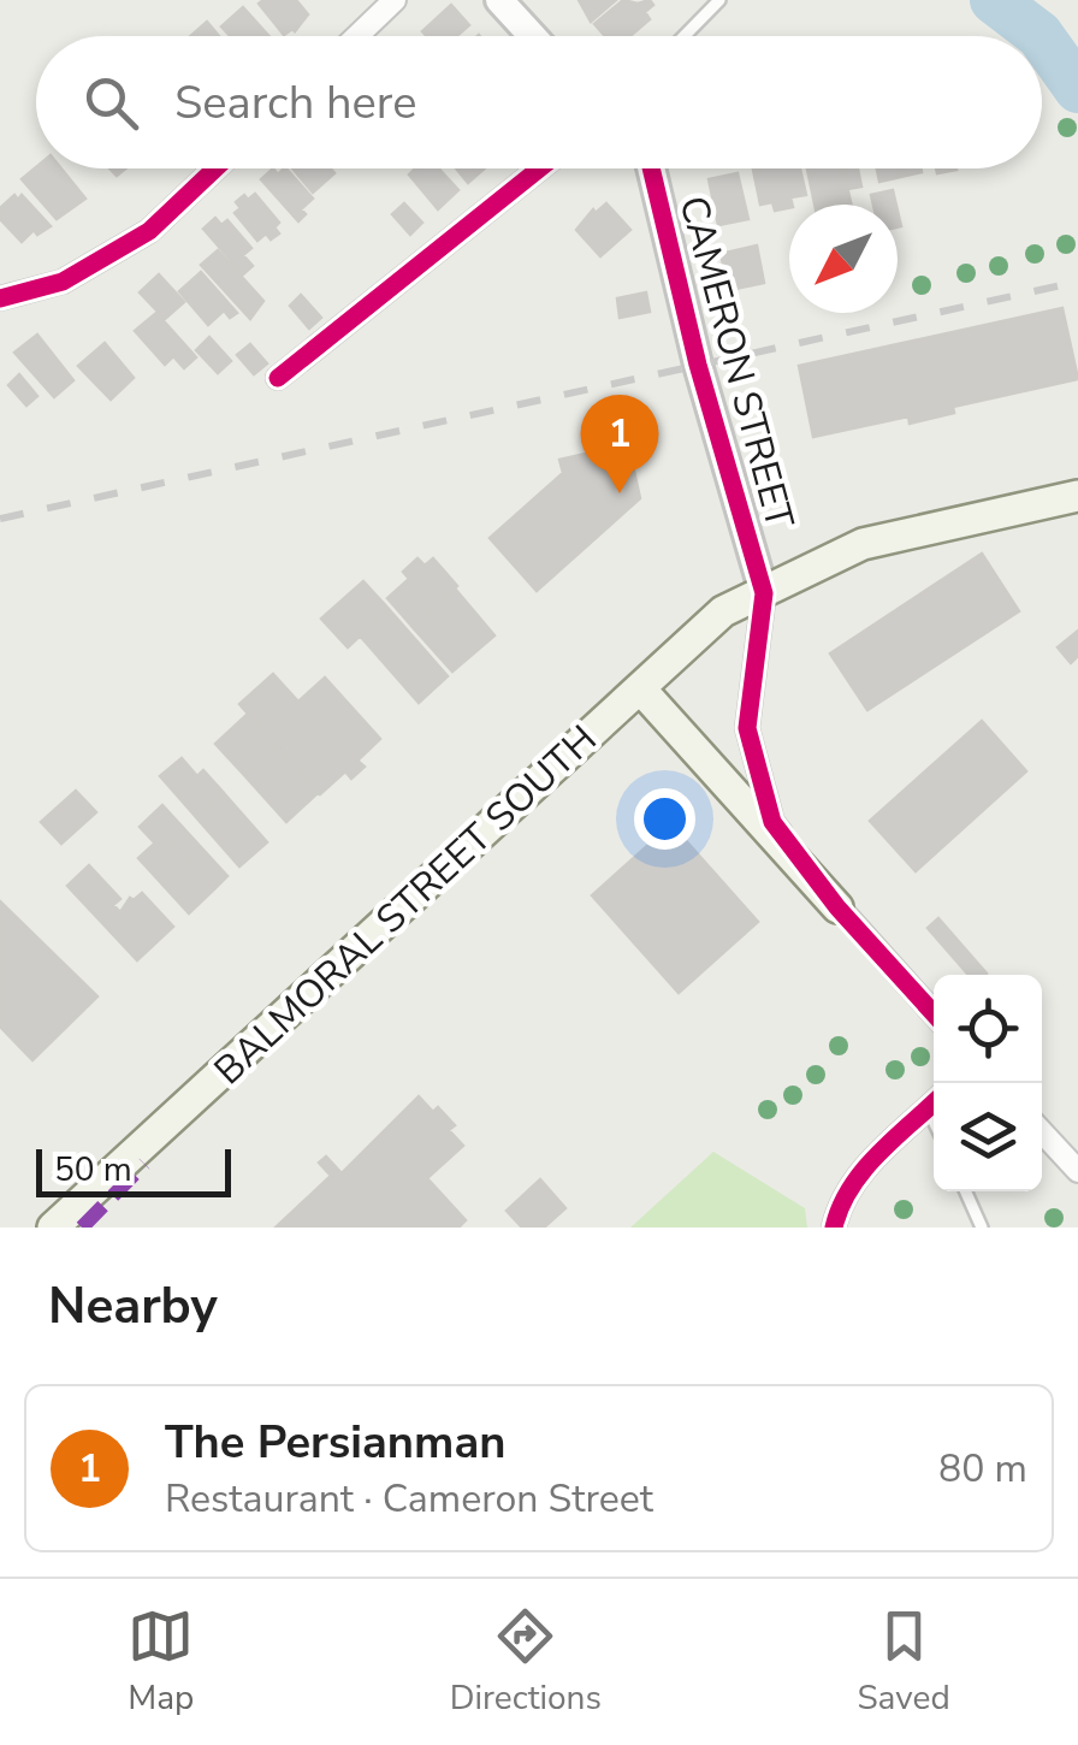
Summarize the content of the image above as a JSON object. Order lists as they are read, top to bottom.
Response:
{
  "streets": {
    "main road": ["BALMORAL STREET SOUTH"],
    "street": ["CAMERON STREET"]
  },
  "crossings": [
    ["CAMERON STREET", "BALMORAL STREET SOUTH"]
  ],
  "scale_bar": "50 m",
  "north": "bottom left",
  "page": {
    "search": "Search here",
    "pins": "1",
    "scale": "50 m",
    "heading": "Nearby",
    "list": [
      {
        "mark": "1",
        "name": "The Persianman",
        "note": "Restaurant · Cameron Street",
        "value": "80 m"
      }
    ],
    "nav": ["Map", "Directions", "Saved"]
  }
}
